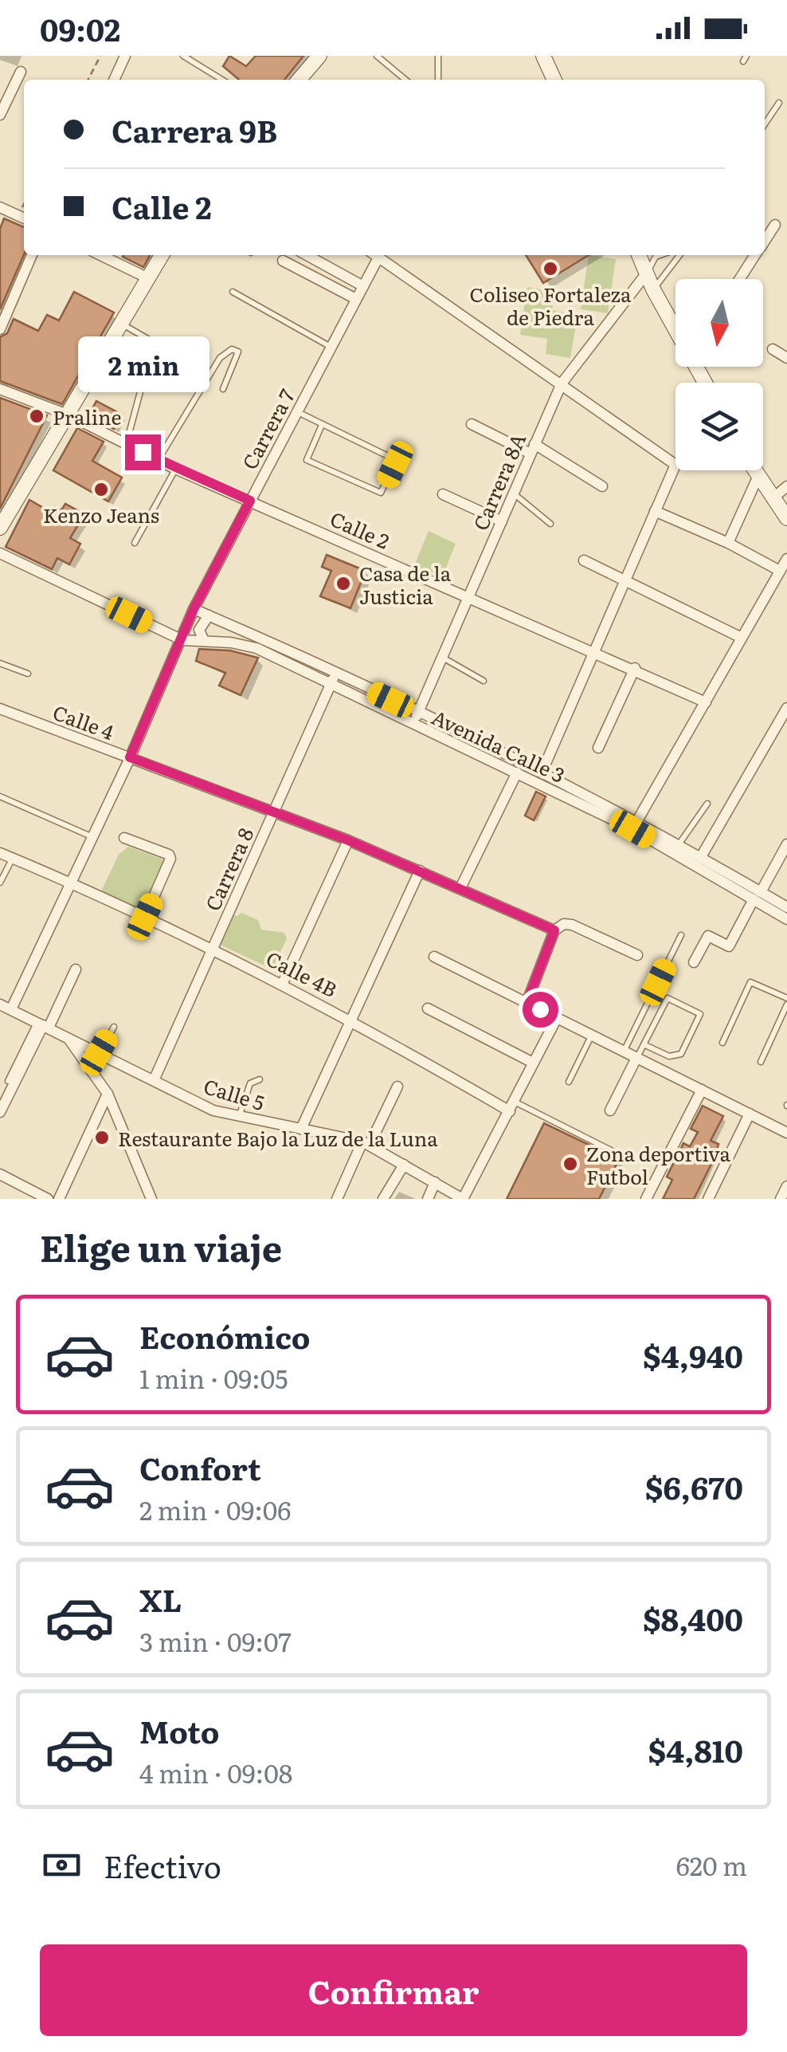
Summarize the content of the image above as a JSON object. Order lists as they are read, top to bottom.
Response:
{
  "streets": {
    "street": [
      "Carrera 7",
      "Carrera 8A",
      "Calle 2",
      "Calle 4",
      "Avenida Calle 3",
      "Carrera 8",
      "Calle 4B",
      "Calle 5"
    ]
  },
  "crossings": [
    ["Carrera 7", "Calle 2"],
    ["Carrera 7", "Calle 4"],
    ["Carrera 7", "Avenida Calle 3"],
    ["Carrera 7", "Calle 4B"],
    ["Carrera 7", "Calle 5"],
    ["Carrera 8A", "Calle 2"],
    ["Carrera 8A", "Avenida Calle 3"],
    ["Calle 4", "Carrera 8"],
    ["Avenida Calle 3", "Carrera 8"],
    ["Carrera 8", "Calle 4B"],
    ["Carrera 8", "Calle 5"]
  ],
  "places": [
    "Coliseo Fortaleza de Piedra",
    "Praline",
    "Kenzo Jeans",
    "Casa de la Justicia",
    "Restaurante Bajo la Luz de la Luna",
    "Zona deportiva Futbol"
  ],
  "north": "bottom",
  "page": {
    "status": "09:02",
    "banner": ["Carrera 9B", "Calle 2"],
    "bubble": "2 min",
    "heading": "Elige un viaje",
    "list": [
      {
        "name": "Económico",
        "note": "1 min · 09:05",
        "value": "$4,940"
      },
      {
        "name": "Confort",
        "note": "2 min · 09:06",
        "value": "$6,670"
      },
      {
        "name": "XL",
        "note": "3 min · 09:07",
        "value": "$8,400"
      },
      {
        "name": "Moto",
        "note": "4 min · 09:08",
        "value": "$4,810"
      }
    ],
    "pay": ["Efectivo", "620 m"],
    "buttons": "Confirmar"
  }
}
